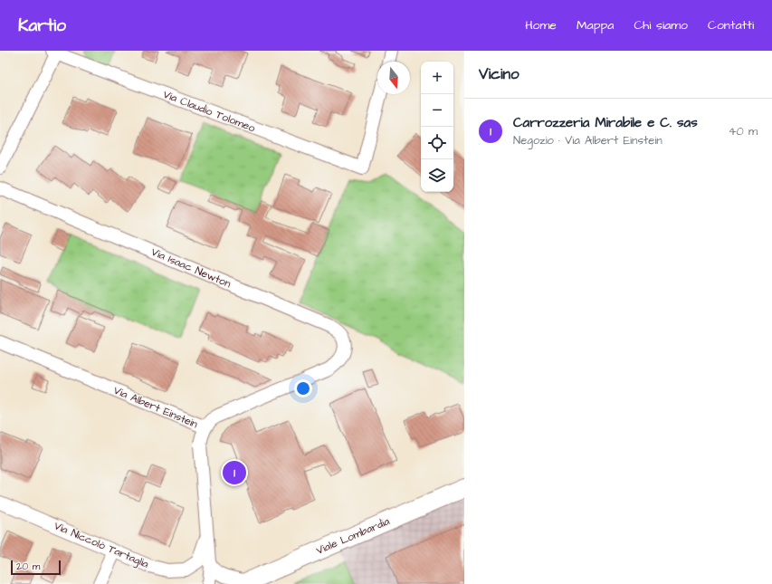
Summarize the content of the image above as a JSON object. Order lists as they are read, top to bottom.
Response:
{
  "streets": {
    "main road": ["Viale Lombardia"],
    "street": [
      "Via Claudio Tolomeo",
      "Via Isaac Newton",
      "Via Albert Einstein",
      "Via Niccolò Tartaglia"
    ]
  },
  "crossings": [
    ["Via Isaac Newton", "Via Albert Einstein"],
    ["Via Albert Einstein", "Via Niccolò Tartaglia"]
  ],
  "scale_bar": "20 m",
  "north": "bottom",
  "page": {
    "header": "Kartio",
    "nav": [
      "Home",
      "Mappa",
      "Chi siamo",
      "Contatti"
    ],
    "heading": "Vicino",
    "map_buttons": ["+", "−"],
    "list": [
      {
        "mark": "1",
        "name": "Carrozzeria Mirabile e C. sas",
        "note": "Negozio · Via Albert Einstein",
        "value": "40 m"
      }
    ],
    "pins": "1",
    "scale": "20 m"
  }
}
